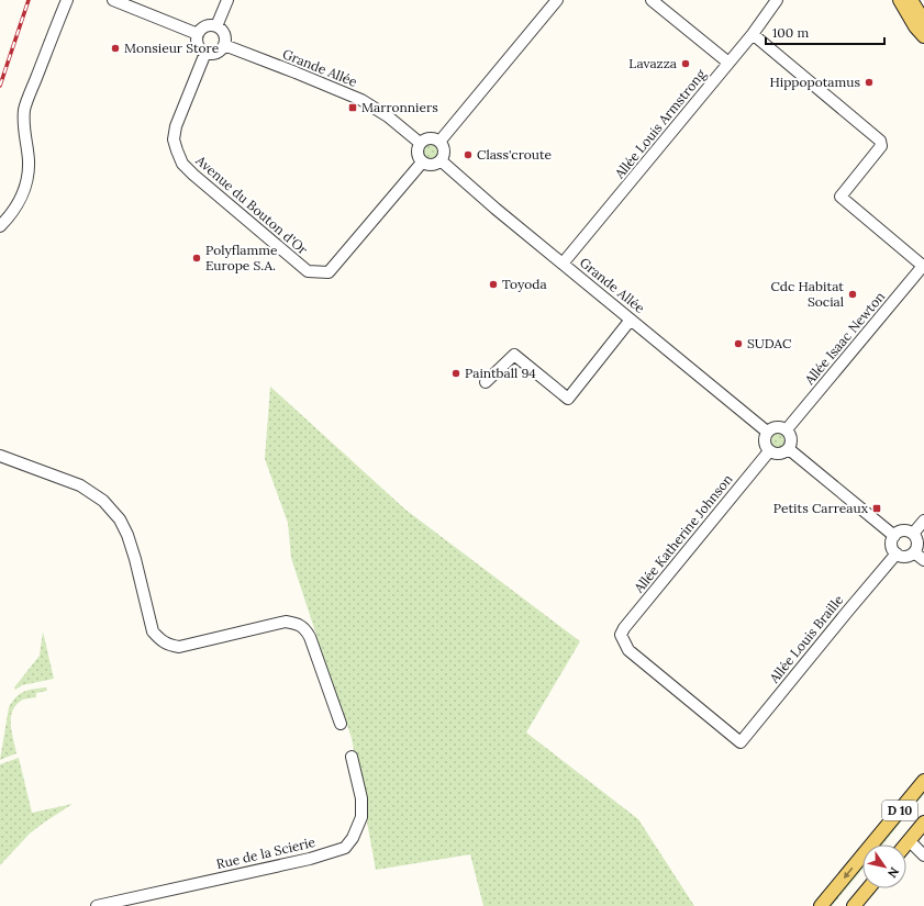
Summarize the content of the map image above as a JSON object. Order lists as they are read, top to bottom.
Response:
{
  "streets": {
    "main road": ["D 10"],
    "street": [
      "Grande Allée",
      "Allée Louis Armstrong",
      "Avenue du Bouton d'Or",
      "Allée Isaac Newton",
      "Allée Katherine Johnson",
      "Allée Louis Braille",
      "Rue de la Scierie"
    ]
  },
  "crossings": [
    ["Grande Allée", "Allée Louis Armstrong"],
    ["Grande Allée", "Avenue du Bouton d'Or"],
    ["Grande Allée", "Allée Isaac Newton"],
    ["Grande Allée", "Allée Katherine Johnson"],
    ["Allée Isaac Newton", "Allée Katherine Johnson"],
    ["Allée Katherine Johnson", "Allée Louis Braille"]
  ],
  "places": {
    "other": [
      "Monsieur Store",
      "Lavazza",
      "Hippopotamus",
      "Class'croute",
      "Polyflamme Europe S.A.",
      "Toyoda",
      "Cdc Habitat Social",
      "SUDAC",
      "Paintball 94"
    ],
    "transit": ["Marronniers", "Petits Carreaux"]
  },
  "scale_bar": "100 m",
  "north": "bottom right"
}
